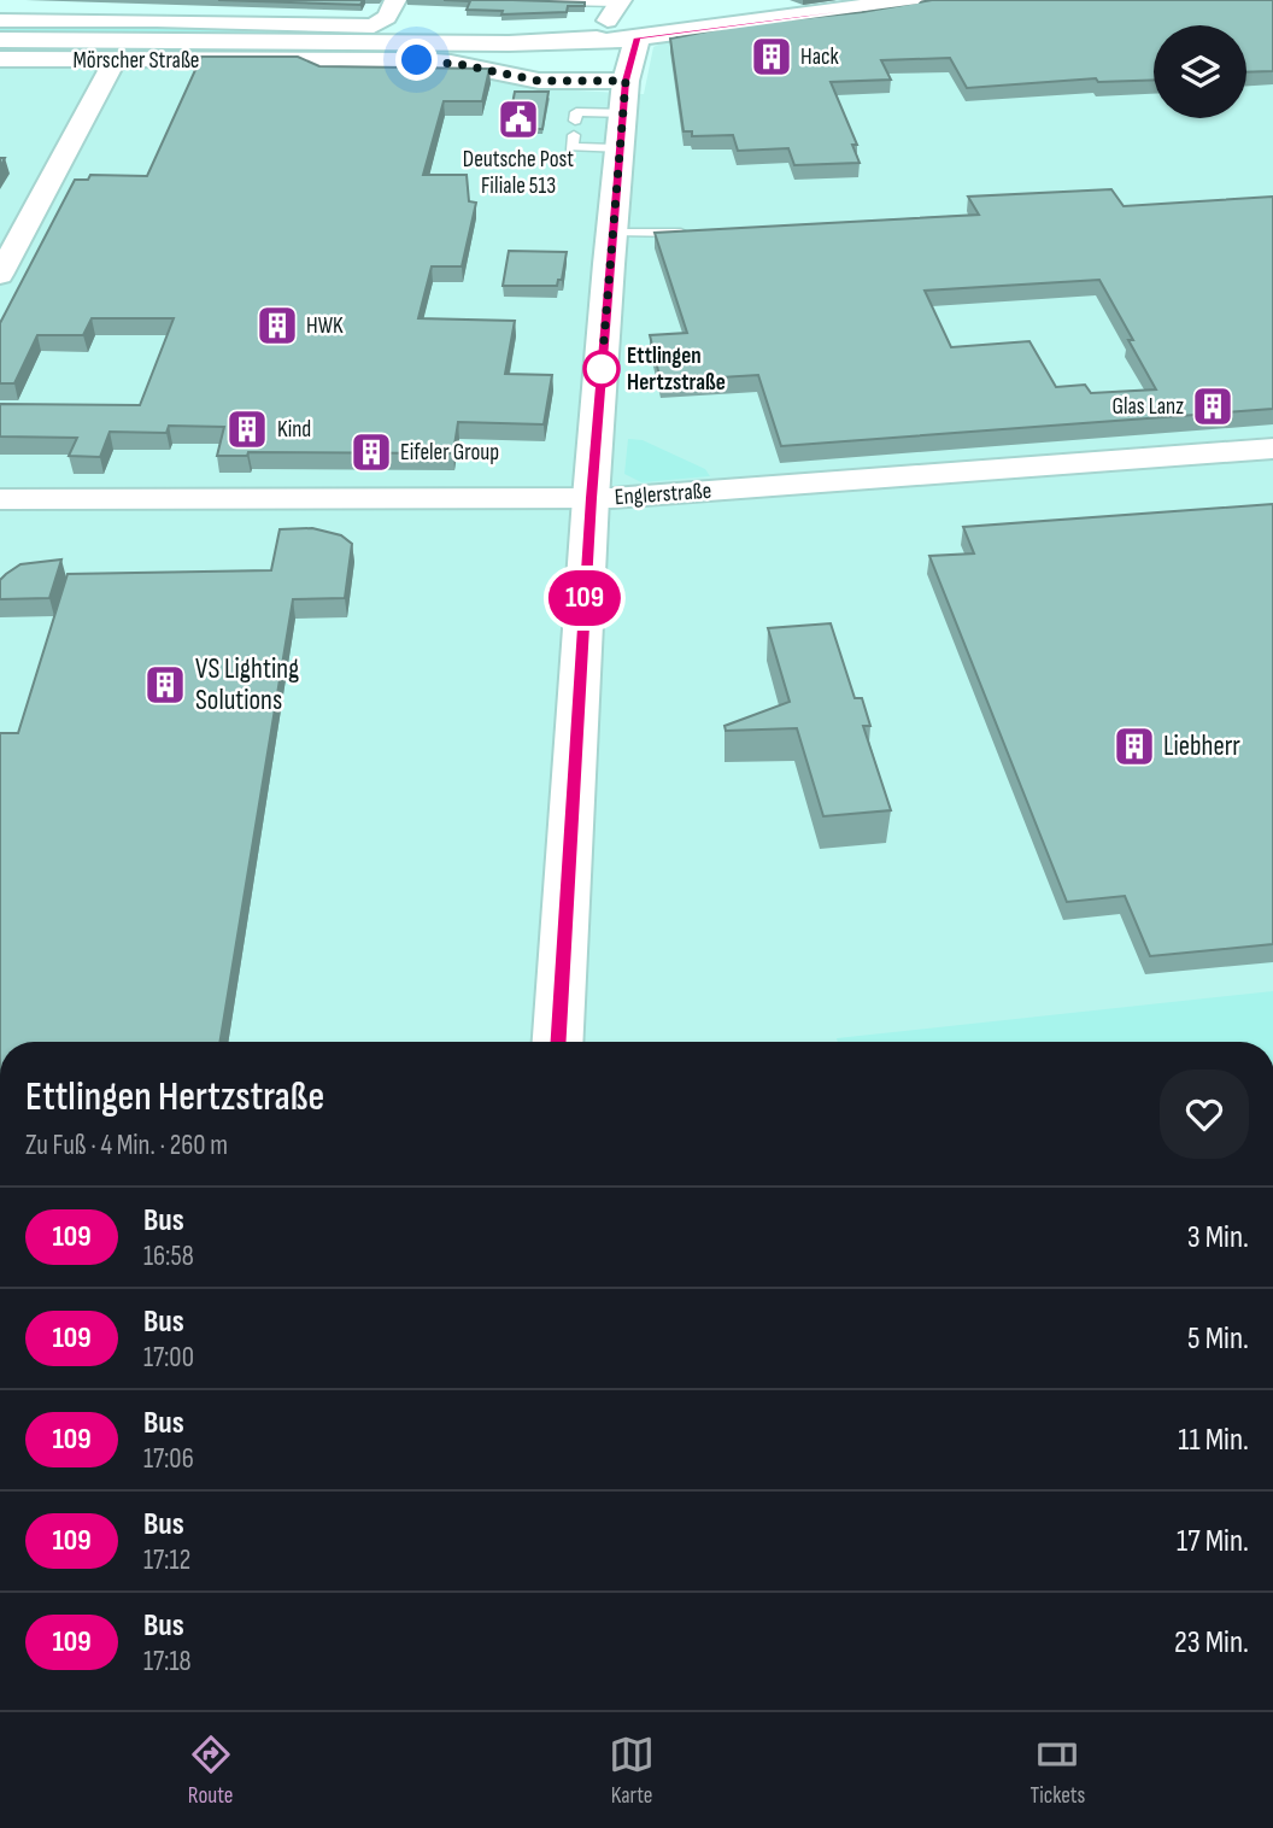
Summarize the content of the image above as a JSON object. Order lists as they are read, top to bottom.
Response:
{
  "streets": {
    "street": ["Mörscher Straße", "Englerstraße"]
  },
  "places": {
    "building": [
      "Hack",
      "HWK",
      "Glas Lanz",
      "Kind",
      "Eifeler Group",
      "VS Lighting Solutions",
      "Liebherr"
    ],
    "public building": ["Deutsche Post Filiale 513"],
    "other": ["Ettlingen Hertzstraße"]
  },
  "lines": ["bus line 109"],
  "page": {
    "on_map": "109",
    "heading": ["Ettlingen Hertzstraße", "Zu Fuß · 4 Min. · 260 m"],
    "list": [
      {
        "mark": "109",
        "name": "Bus",
        "note": "16:58",
        "value": "3 Min."
      },
      {
        "mark": "109",
        "name": "Bus",
        "note": "17:00",
        "value": "5 Min."
      },
      {
        "mark": "109",
        "name": "Bus",
        "note": "17:06",
        "value": "11 Min."
      },
      {
        "mark": "109",
        "name": "Bus",
        "note": "17:12",
        "value": "17 Min."
      },
      {
        "mark": "109",
        "name": "Bus",
        "note": "17:18",
        "value": "23 Min."
      }
    ],
    "tabs": ["Route", "Karte", "Tickets"]
  }
}
